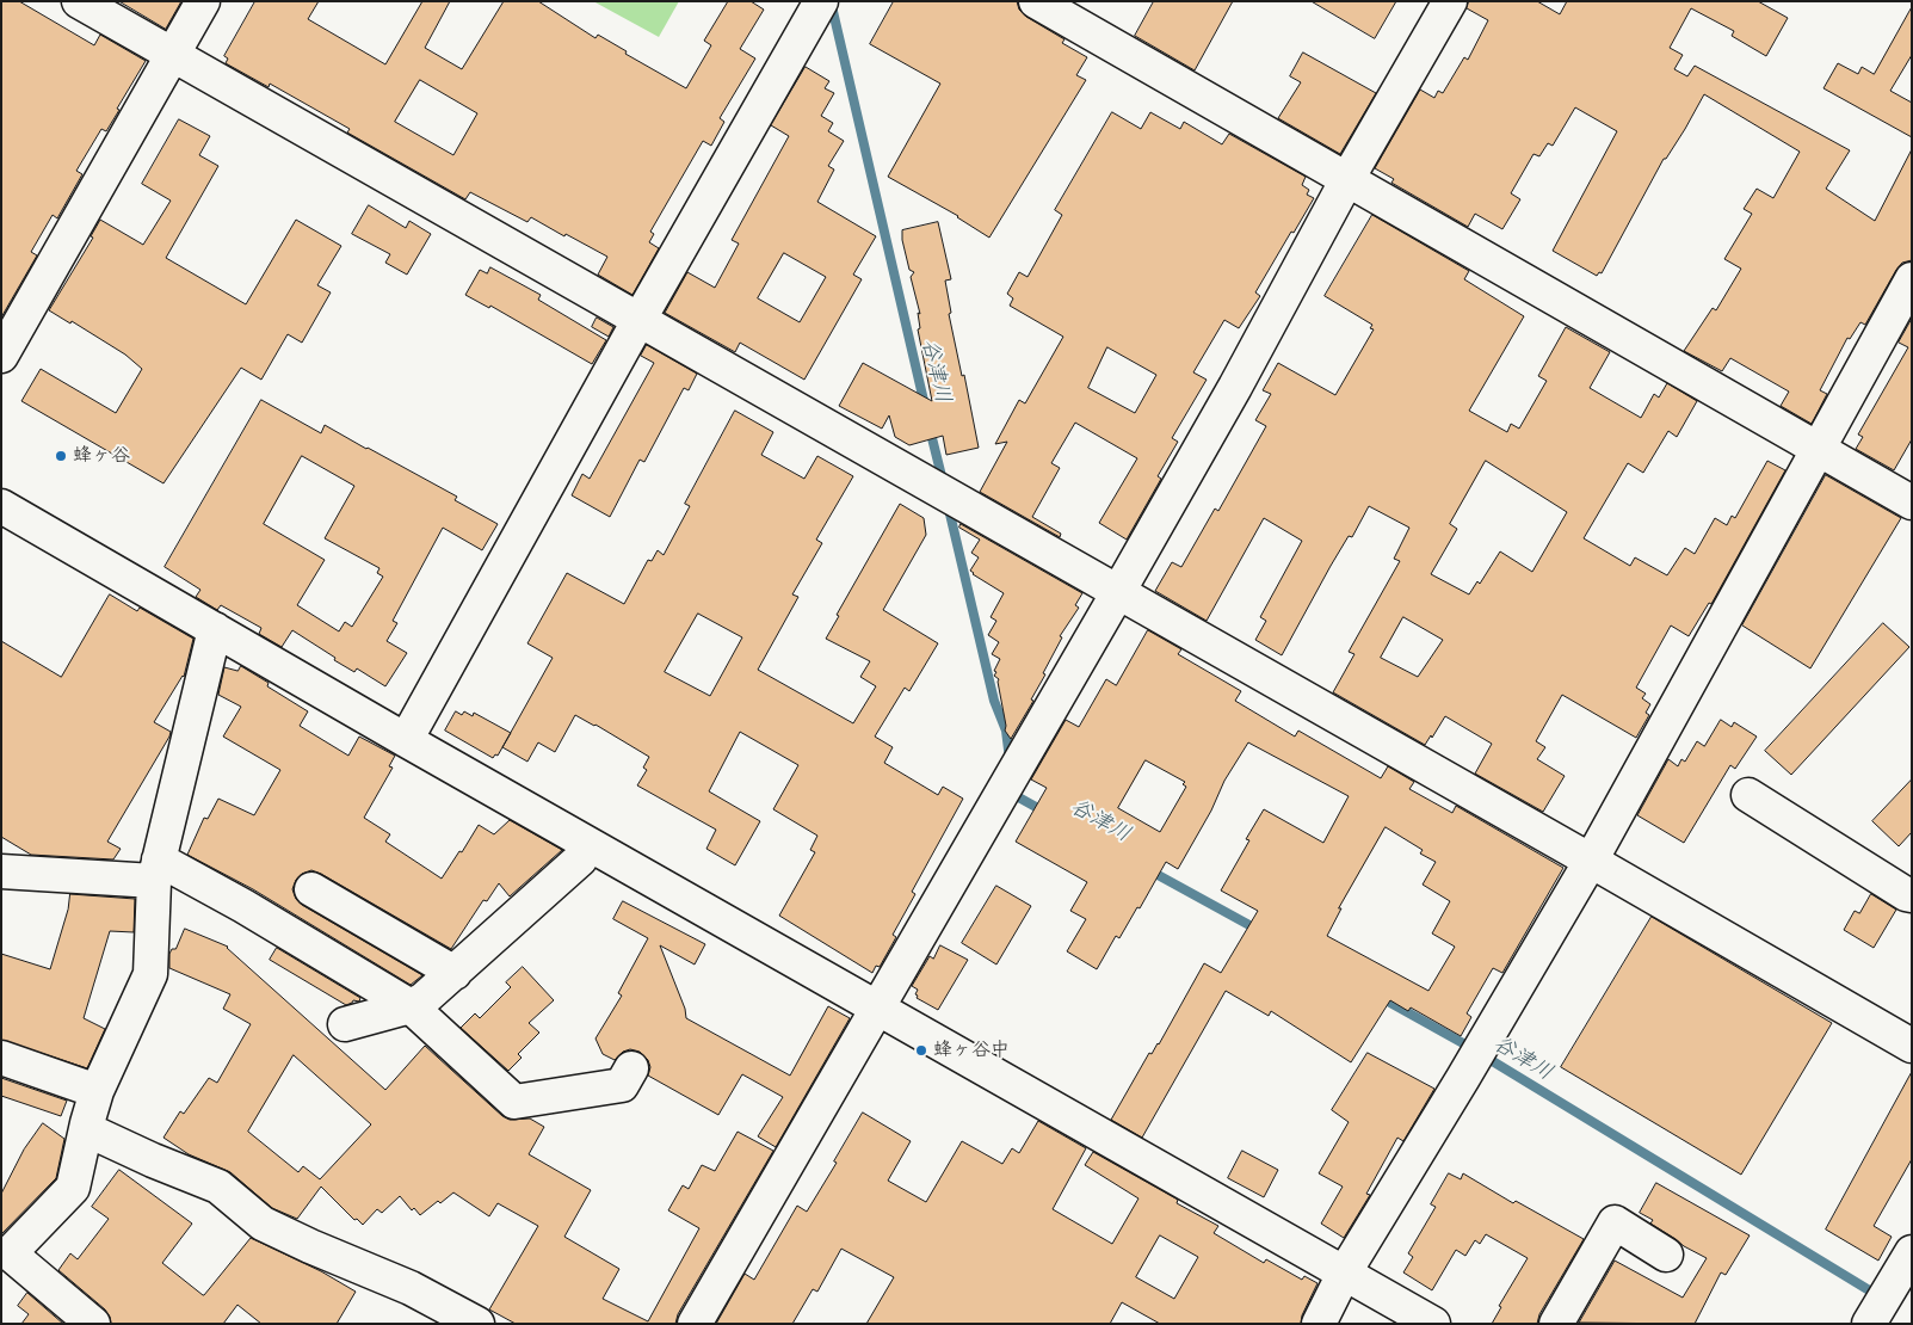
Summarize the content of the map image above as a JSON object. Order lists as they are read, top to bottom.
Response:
{
  "water": ["谷津川"],
  "places": ["蜂ヶ谷", "蜂ヶ谷中"]
}
